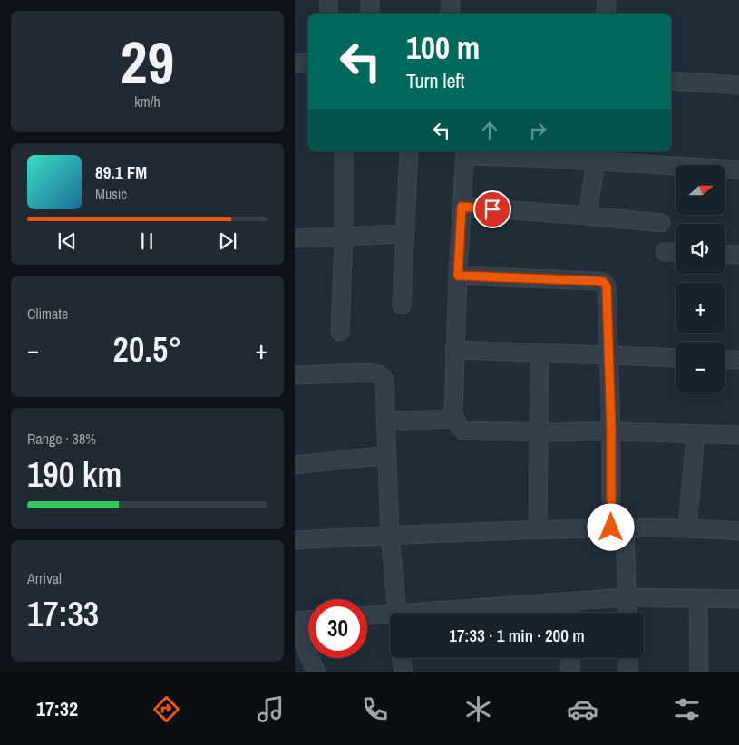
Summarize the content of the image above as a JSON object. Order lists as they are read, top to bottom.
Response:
{
  "north": "right",
  "page": {
    "tile": [
      ["29", "km/h"],
      "Climate",
      ["Range · 38%", "190 km"],
      ["Arrival", "17:33"]
    ],
    "turn": ["100 m", "Turn left"],
    "song": ["89.1 FM", "Music"],
    "map_buttons": ["+", "−"],
    "heat": ["−", "20.5°", "+"],
    "limit": "30",
    "trip": "17:33 · 1 min · 200 m",
    "tabs": "17:32"
  }
}
